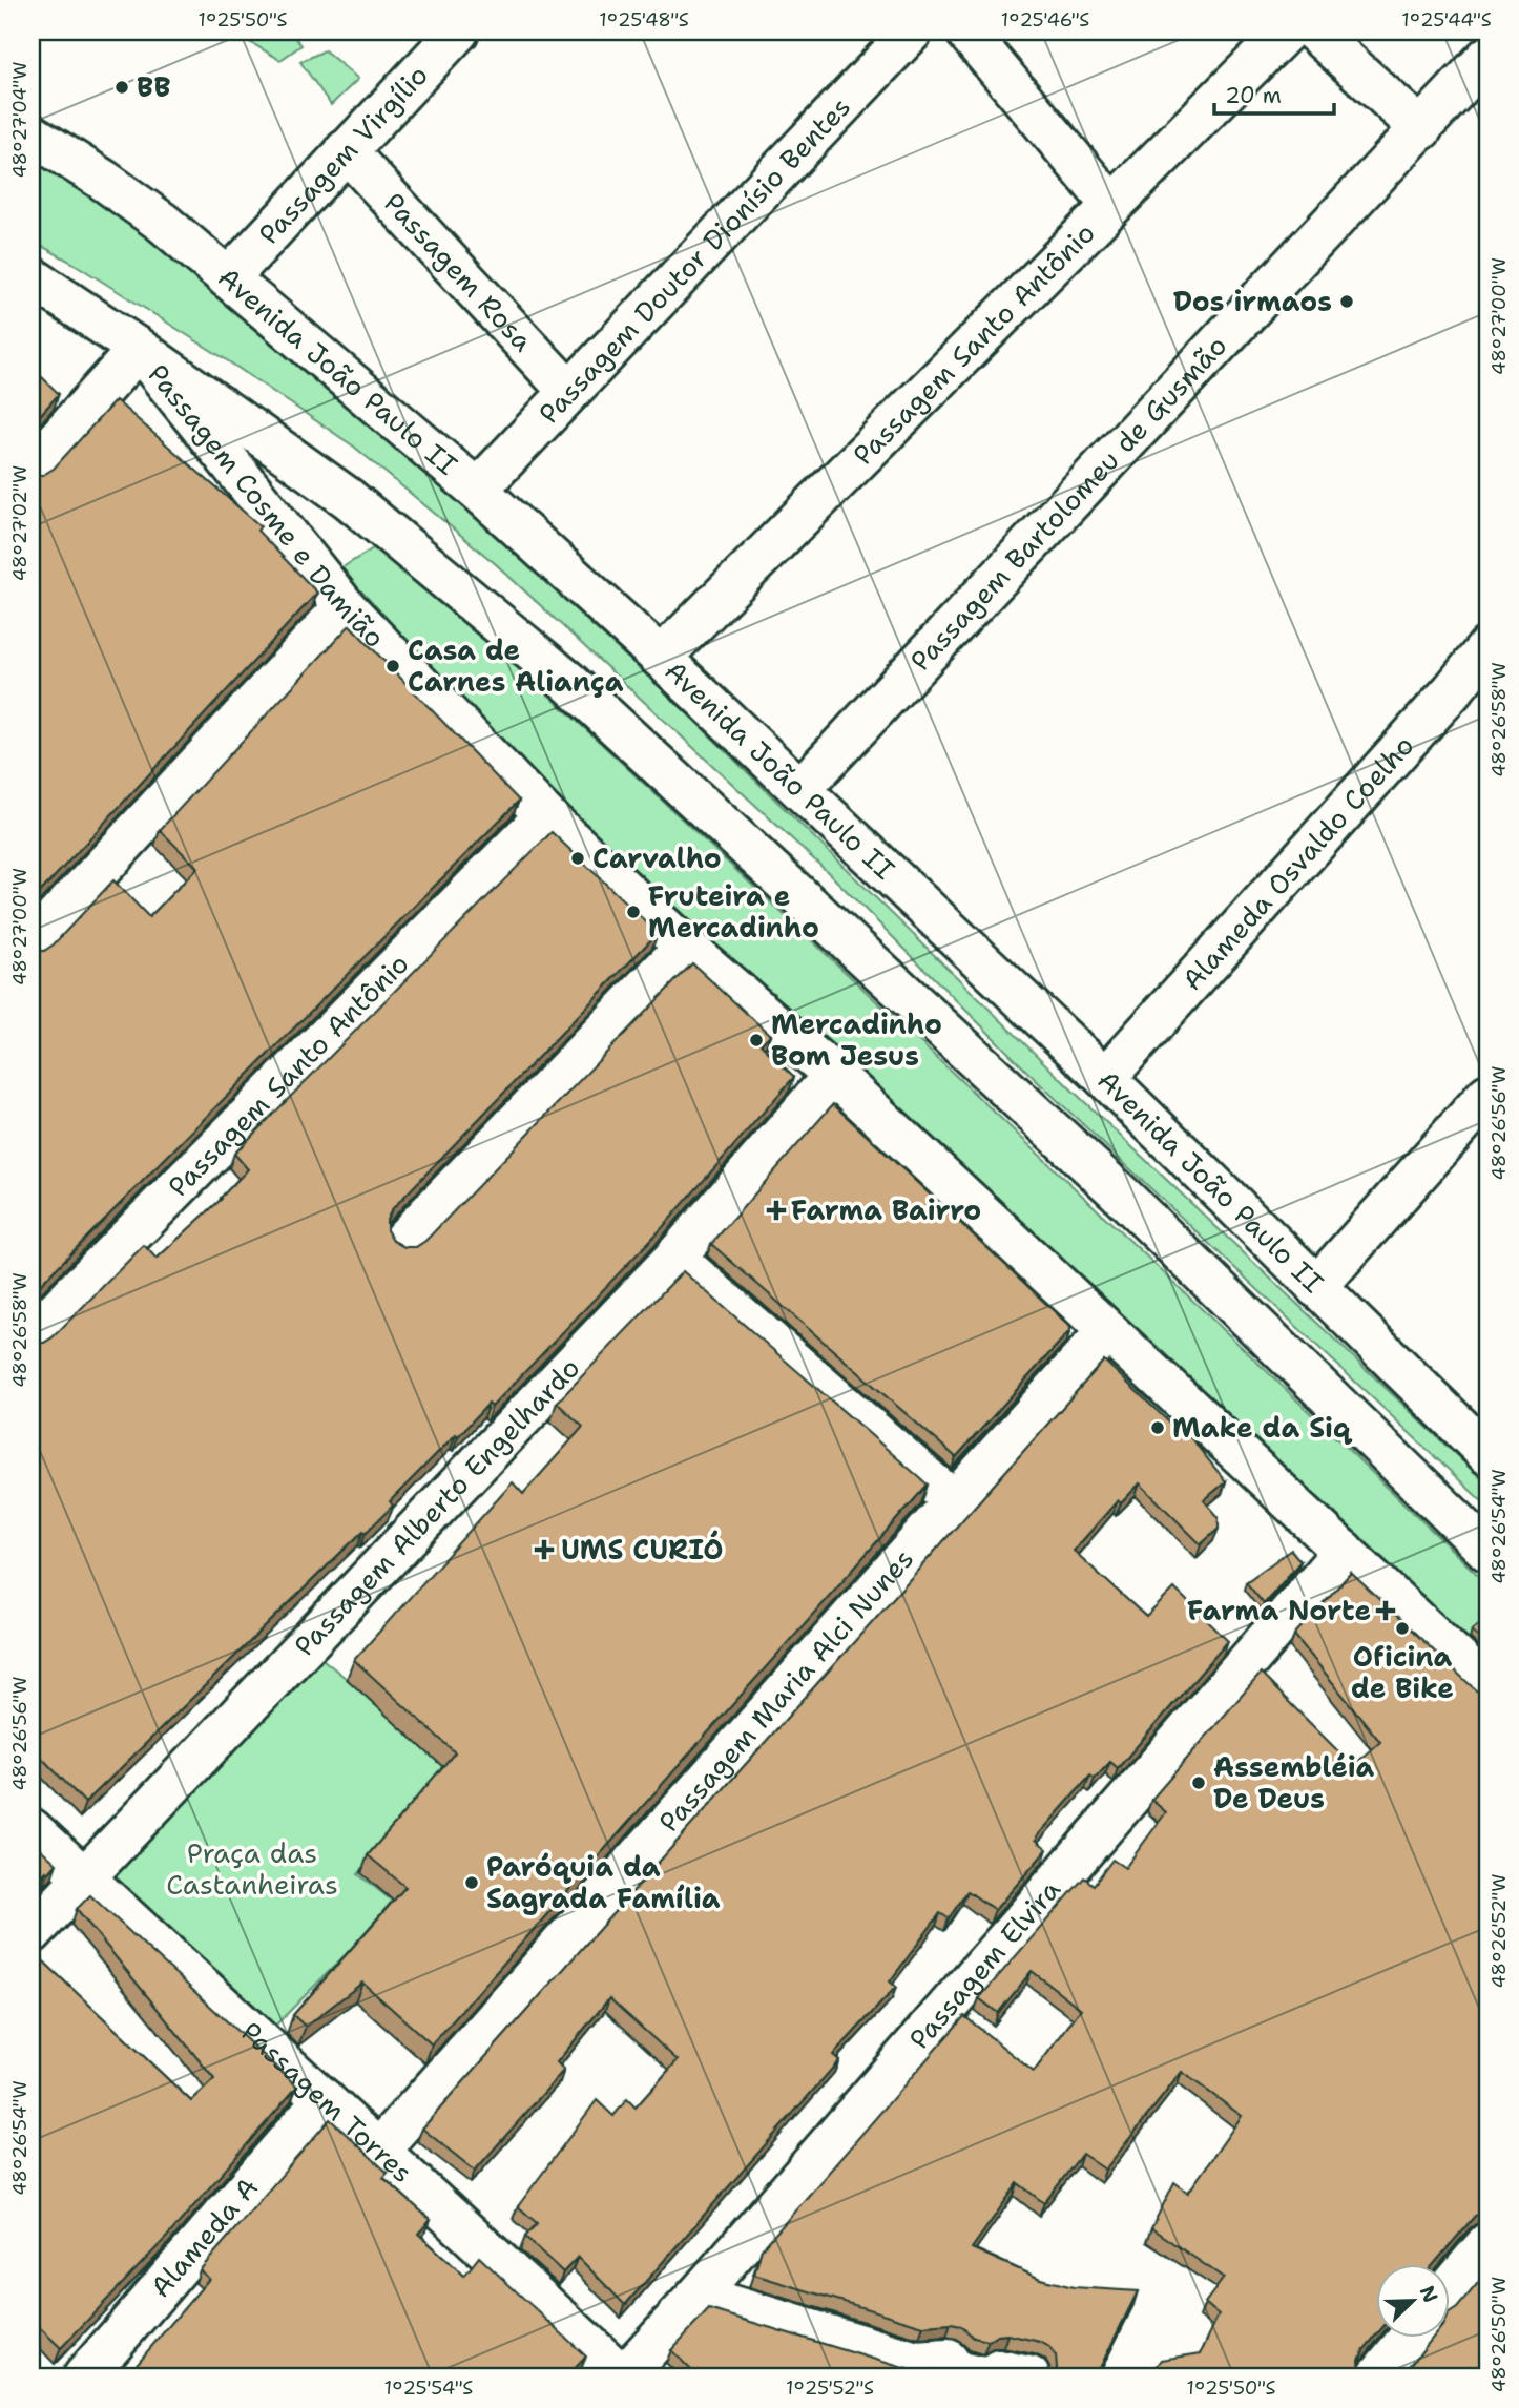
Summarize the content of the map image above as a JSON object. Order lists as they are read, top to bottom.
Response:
{
  "streets": {
    "street": [
      "Passagem Virgílio",
      "Passagem Doutor Dionísio Bentes",
      "Passagem Rosa",
      "Passagem Santo Antônio",
      "Avenida João Paulo II",
      "Passagem Bartolomeu de Gusmão",
      "Passagem Cosme e Damião",
      "Alameda Osvaldo Coelho",
      "Passagem Alberto Engelhardo",
      "Passagem Maria Alci Nunes",
      "Passagem Elvira",
      "Passagem Torres",
      "Alameda A"
    ]
  },
  "crossings": [
    ["Passagem Virgílio", "Passagem Rosa"],
    ["Passagem Virgílio", "Avenida João Paulo II"],
    ["Passagem Doutor Dionísio Bentes", "Passagem Rosa"],
    ["Passagem Doutor Dionísio Bentes", "Avenida João Paulo II"],
    ["Passagem Santo Antônio", "Avenida João Paulo II"],
    ["Passagem Santo Antônio", "Passagem Cosme e Damião"],
    ["Avenida João Paulo II", "Passagem Bartolomeu de Gusmão"],
    ["Avenida João Paulo II", "Alameda Osvaldo Coelho"],
    ["Passagem Cosme e Damião", "Passagem Alberto Engelhardo"],
    ["Passagem Cosme e Damião", "Passagem Maria Alci Nunes"],
    ["Passagem Cosme e Damião", "Passagem Elvira"],
    ["Passagem Alberto Engelhardo", "Passagem Torres"],
    ["Passagem Maria Alci Nunes", "Passagem Torres"],
    ["Passagem Elvira", "Passagem Torres"],
    ["Passagem Torres", "Alameda A"]
  ],
  "parks": ["Praça das Castanheiras"],
  "places": {
    "other": [
      "BB",
      "Dos irmaos",
      "Casa de Carnes Aliança",
      "Carvalho",
      "Fruteira e Mercadinho",
      "Mercadinho Bom Jesus",
      "Make da Siq",
      "Oficina de Bike",
      "Assembléia De Deus",
      "Paróquia da Sagrada Família"
    ],
    "health": ["Farma Bairro", "UMS CURIÓ", "Farma Norte"]
  },
  "scale_bar": "20 m",
  "north": "top right",
  "coordinates": [
    "1°25'50\"S",
    "1°25'48\"S",
    "1°25'46\"S",
    "1°25'44\"S",
    "48°27'04\"W",
    "48°27'00\"W",
    "48°27'02\"W",
    "48°26'58\"W",
    "48°26'56\"W",
    "48°26'54\"W",
    "48°26'52\"W",
    "48°26'50\"W",
    "1°25'54\"S",
    "1°25'52\"S"
  ]
}
